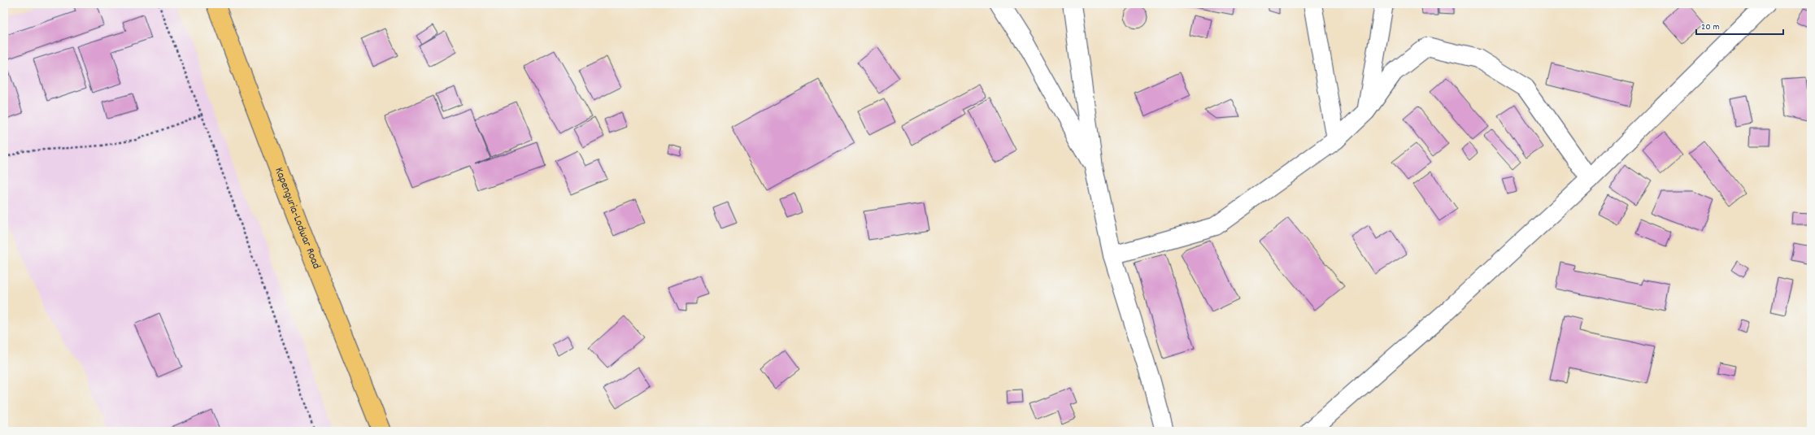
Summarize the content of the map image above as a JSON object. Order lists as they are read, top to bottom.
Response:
{
  "streets": {
    "highway": ["Kapenguria-Lodwar Road"]
  },
  "scale_bar": "20 m"
}
